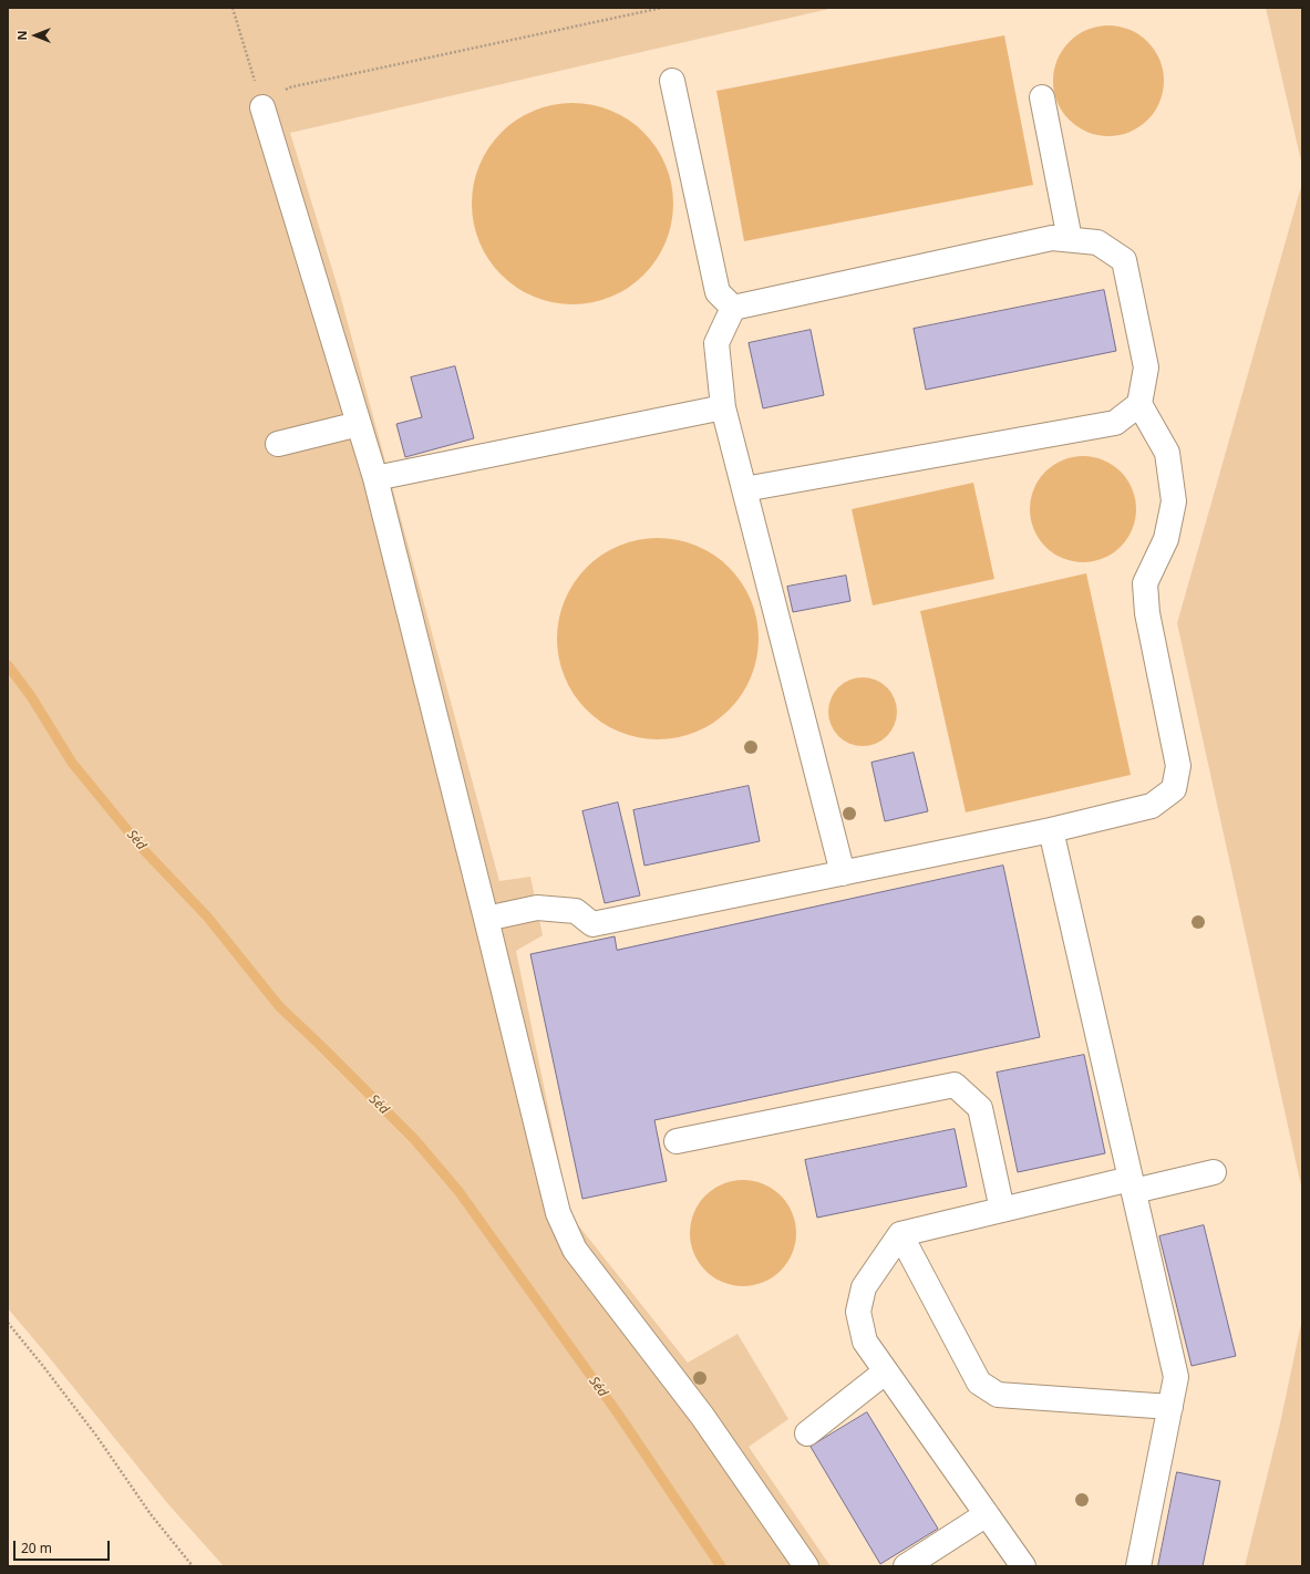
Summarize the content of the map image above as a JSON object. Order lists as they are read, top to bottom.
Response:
{
  "water": ["Séd"],
  "scale_bar": "20 m",
  "north": "left"
}
